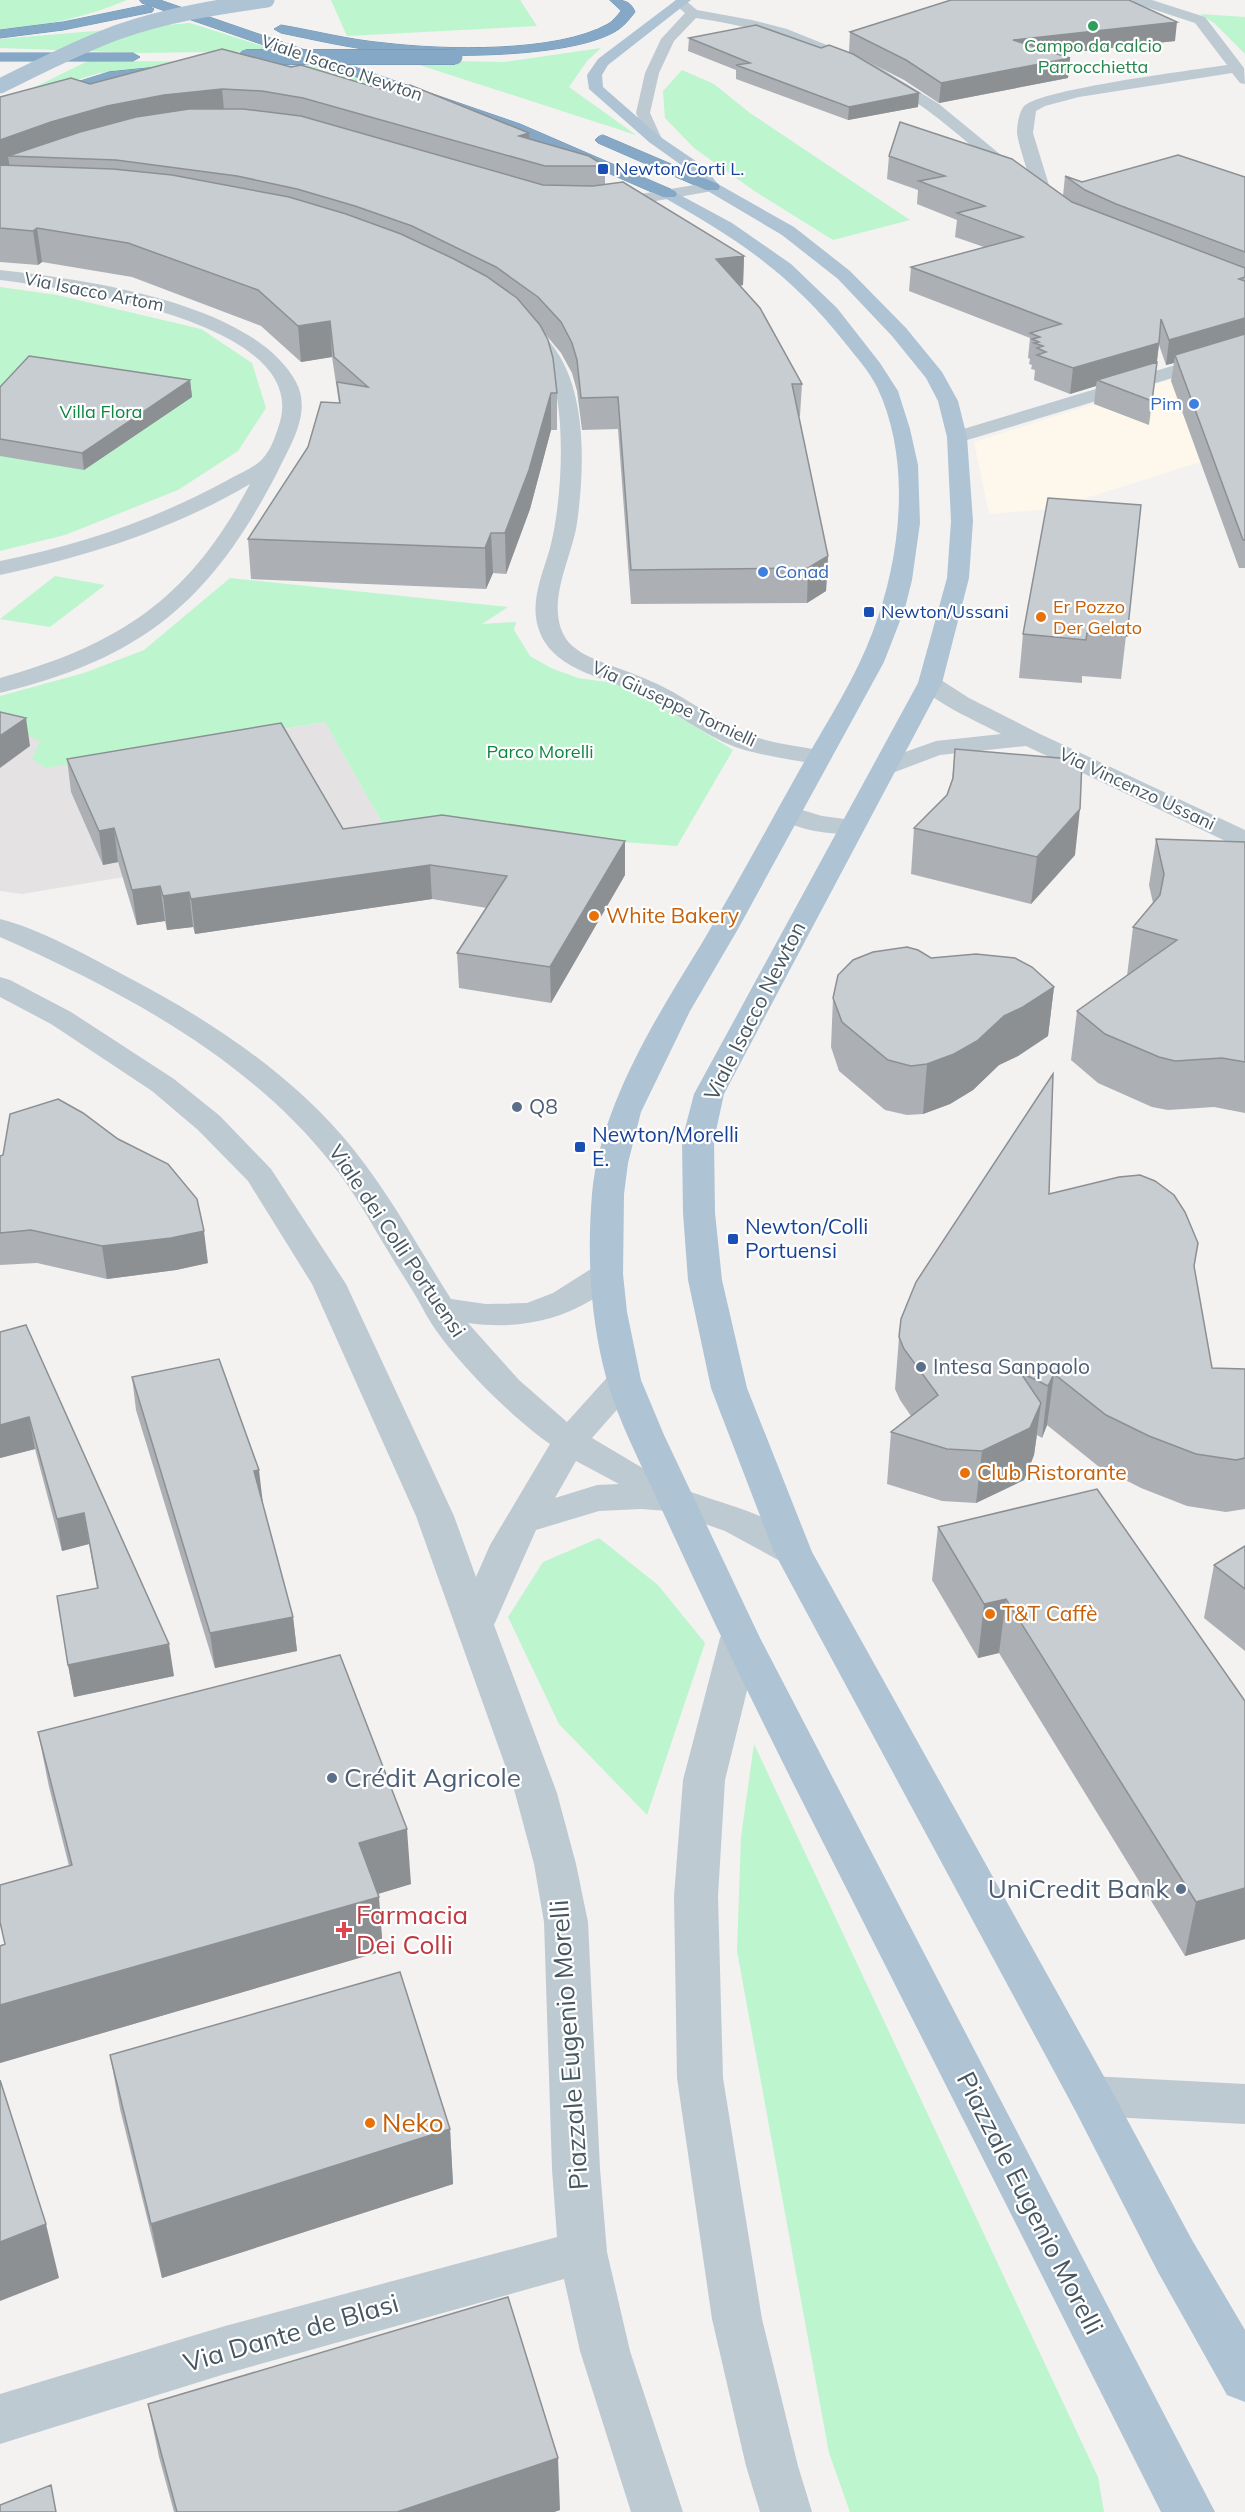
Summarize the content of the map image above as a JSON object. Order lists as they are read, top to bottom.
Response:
{
  "streets": {
    "highway": ["Viale Isacco Newton"],
    "main road": ["Piazzale Eugenio Morelli"],
    "street": [
      "Via Isacco Artom",
      "Via Giuseppe Tornielli",
      "Via Vincenzo Ussani",
      "Viale dei Colli Portuensi",
      "Via Dante de Blasi"
    ]
  },
  "crossings": [
    ["Viale Isacco Newton", "Via Giuseppe Tornielli"],
    ["Viale Isacco Newton", "Via Vincenzo Ussani"],
    ["Viale Isacco Newton", "Viale dei Colli Portuensi"],
    ["Viale Isacco Newton", "Piazzale Eugenio Morelli"],
    ["Viale dei Colli Portuensi", "Piazzale Eugenio Morelli"],
    ["Piazzale Eugenio Morelli", "Via Dante de Blasi"]
  ],
  "parks": ["Villa Flora", "Parco Morelli"],
  "places": {
    "other": [
      "Campo da calcio Parrocchietta",
      "Pim",
      "Conad",
      "Er Pozzo Der Gelato",
      "White Bakery",
      "Q8",
      "Intesa Sanpaolo",
      "Club Ristorante",
      "T&T Caffè",
      "Crédit Agricole",
      "UniCredit Bank",
      "Neko"
    ],
    "transit": [
      "Newton/Corti L.",
      "Newton/Ussani",
      "Newton/Morelli E.",
      "Newton/Colli Portuensi"
    ],
    "health": ["Farmacia Dei Colli"]
  }
}
